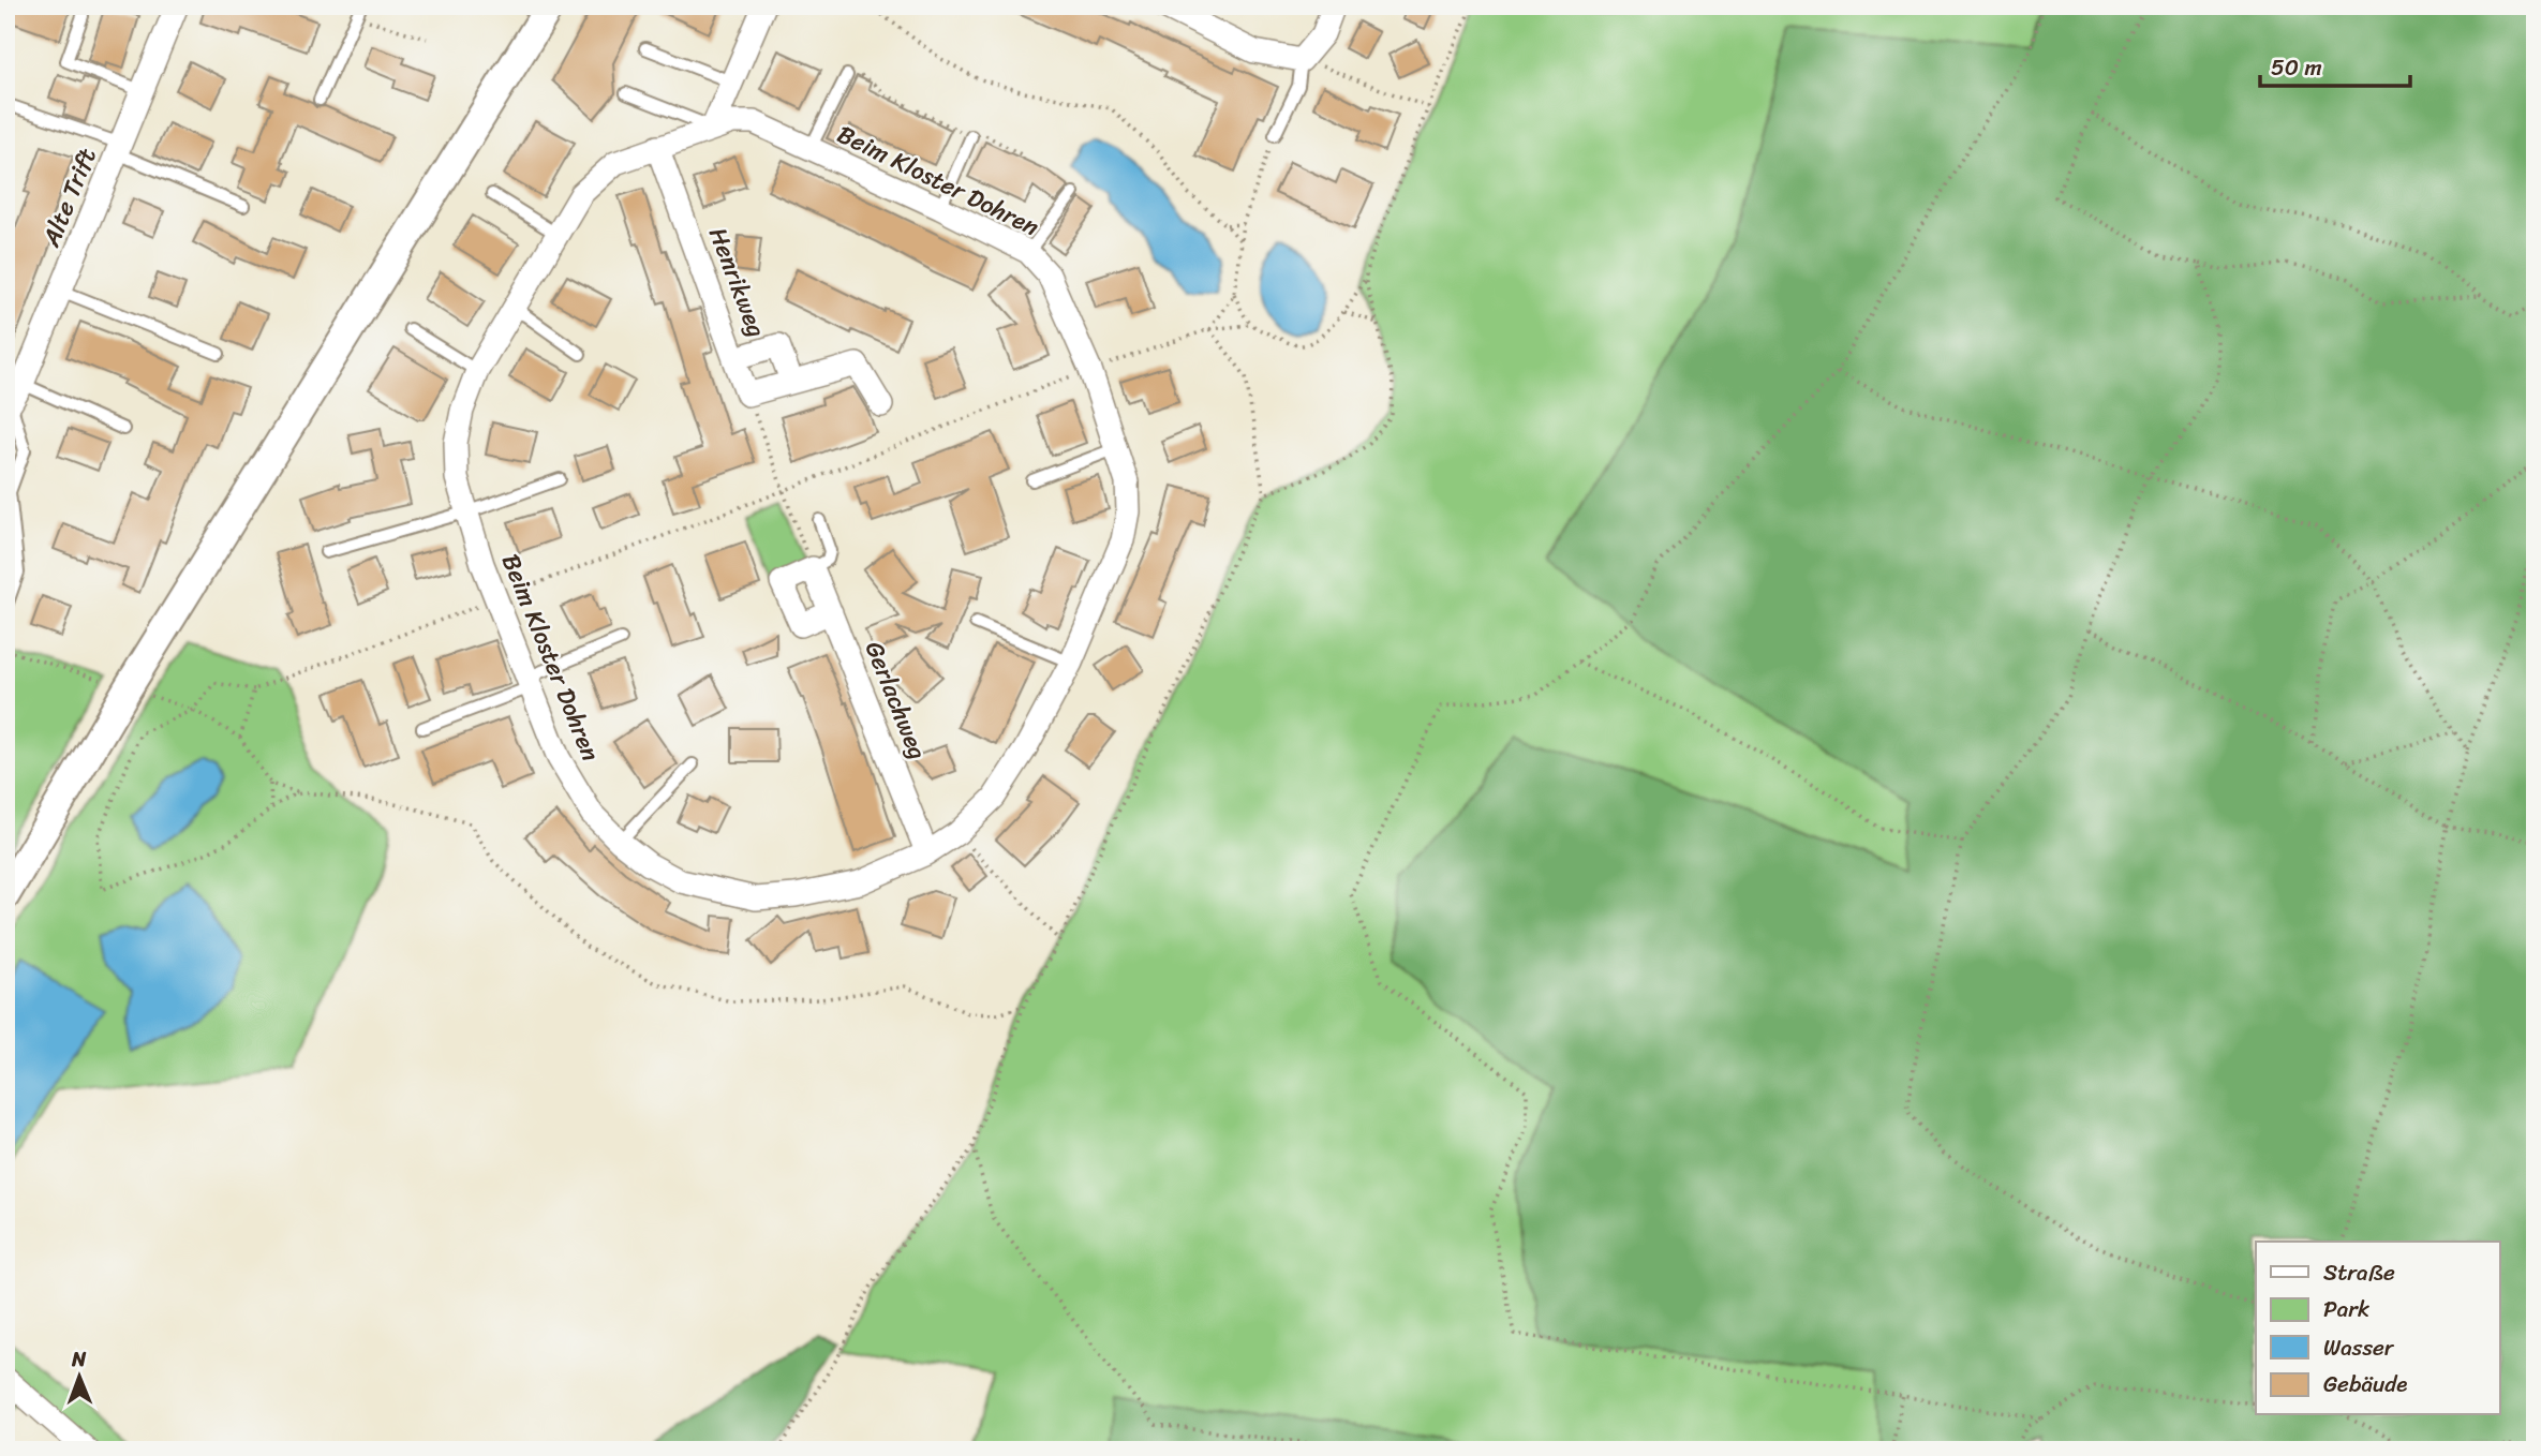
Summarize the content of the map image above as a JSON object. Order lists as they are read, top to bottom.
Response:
{
  "streets": {
    "street": [
      "Beim Kloster Dohren",
      "Alte Trift",
      "Henrikweg",
      "Gerlachweg"
    ]
  },
  "crossings": [
    ["Beim Kloster Dohren", "Henrikweg"],
    ["Beim Kloster Dohren", "Gerlachweg"]
  ],
  "legend": [
    "Straße",
    "Park",
    "Wasser",
    "Gebäude"
  ],
  "scale_bar": "50 m",
  "north": "top"
}
